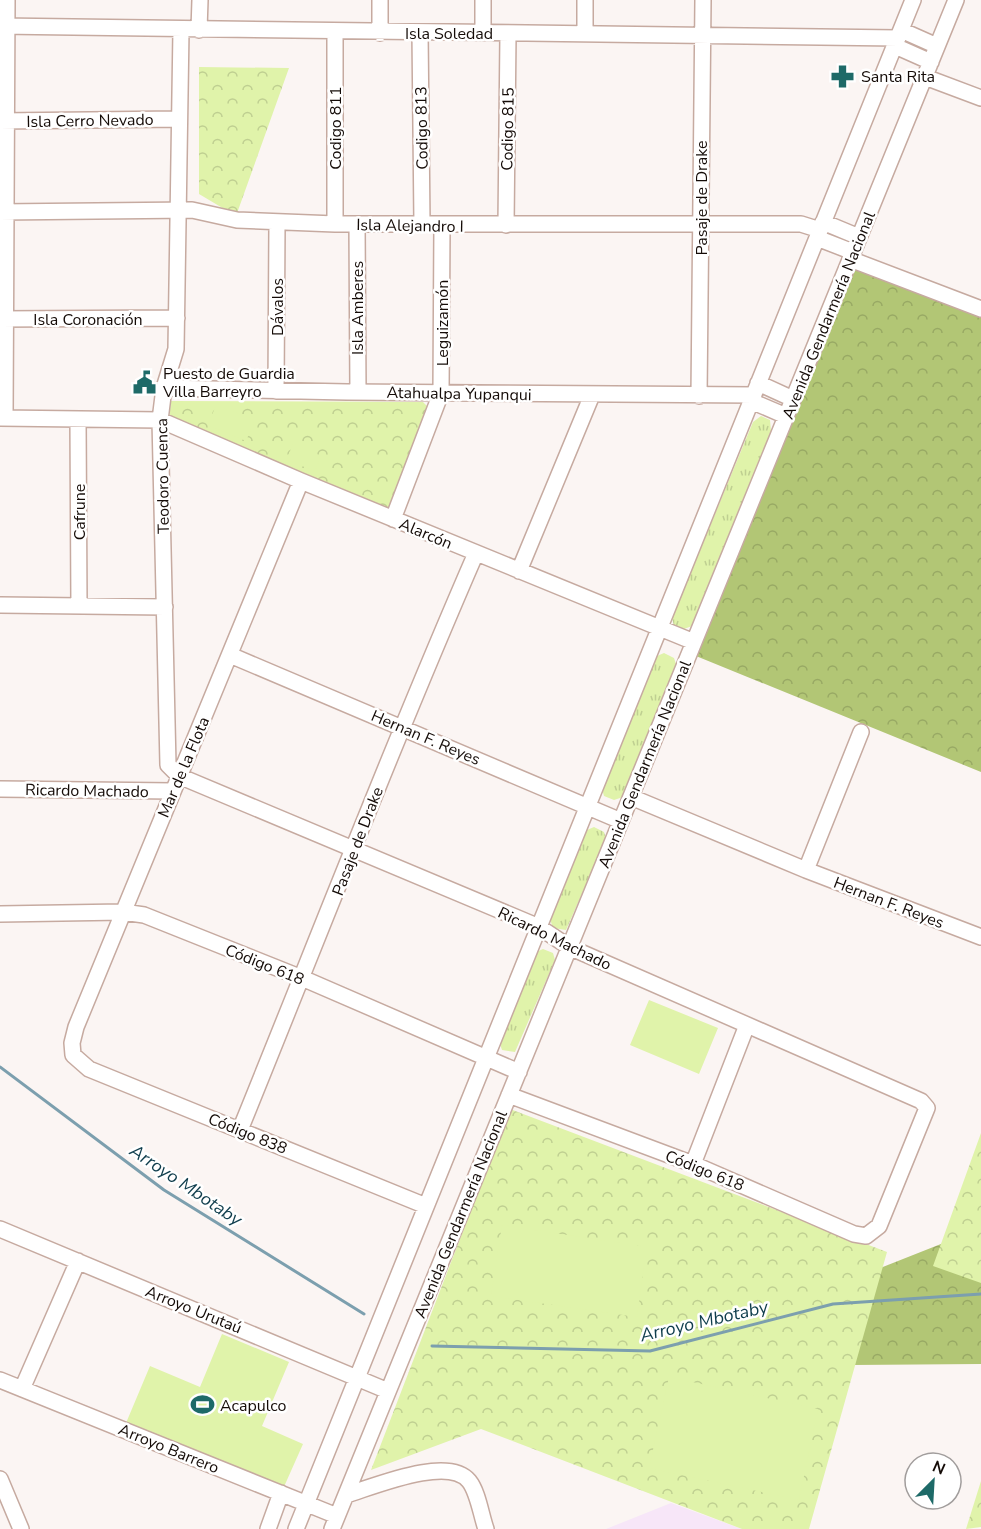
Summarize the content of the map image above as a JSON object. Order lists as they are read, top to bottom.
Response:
{
  "streets": {
    "street": [
      "Isla Soledad",
      "Isla Cerro Nevado",
      "Codigo 811",
      "Codigo 813",
      "Codigo 815",
      "Pasaje de Drake",
      "Isla Alejandro I",
      "Dávalos",
      "Isla Amberes",
      "Avenida Gendarmería Nacional",
      "Isla Coronación",
      "Leguizamón",
      "Atahualpa Yupanqui",
      "Teodoro Cuenca",
      "Cafrune",
      "Alarcón",
      "Hernan F. Reyes",
      "Mar de la Flota",
      "Ricardo Machado",
      "Código 618",
      "Código 838",
      "Arroyo Urutaú",
      "Arroyo Barrero"
    ]
  },
  "crossings": [
    ["Isla Soledad", "Codigo 811"],
    ["Isla Soledad", "Codigo 813"],
    ["Isla Soledad", "Codigo 815"],
    ["Isla Soledad", "Pasaje de Drake"],
    ["Isla Soledad", "Avenida Gendarmería Nacional"],
    ["Isla Soledad", "Teodoro Cuenca"],
    ["Isla Cerro Nevado", "Teodoro Cuenca"],
    ["Codigo 811", "Isla Alejandro I"],
    ["Codigo 813", "Isla Alejandro I"],
    ["Codigo 815", "Isla Alejandro I"],
    ["Pasaje de Drake", "Isla Alejandro I"],
    ["Pasaje de Drake", "Atahualpa Yupanqui"],
    ["Pasaje de Drake", "Alarcón"],
    ["Pasaje de Drake", "Hernan F. Reyes"],
    ["Pasaje de Drake", "Ricardo Machado"],
    ["Pasaje de Drake", "Código 618"],
    ["Pasaje de Drake", "Código 838"],
    ["Isla Alejandro I", "Dávalos"],
    ["Isla Alejandro I", "Isla Amberes"],
    ["Isla Alejandro I", "Avenida Gendarmería Nacional"],
    ["Isla Alejandro I", "Leguizamón"],
    ["Isla Alejandro I", "Teodoro Cuenca"],
    ["Dávalos", "Atahualpa Yupanqui"],
    ["Isla Amberes", "Atahualpa Yupanqui"],
    ["Avenida Gendarmería Nacional", "Atahualpa Yupanqui"],
    ["Avenida Gendarmería Nacional", "Alarcón"],
    ["Avenida Gendarmería Nacional", "Hernan F. Reyes"],
    ["Avenida Gendarmería Nacional", "Ricardo Machado"],
    ["Avenida Gendarmería Nacional", "Código 618"],
    ["Avenida Gendarmería Nacional", "Código 838"],
    ["Avenida Gendarmería Nacional", "Arroyo Urutaú"],
    ["Avenida Gendarmería Nacional", "Arroyo Barrero"],
    ["Isla Coronación", "Teodoro Cuenca"],
    ["Leguizamón", "Atahualpa Yupanqui"],
    ["Leguizamón", "Alarcón"],
    ["Atahualpa Yupanqui", "Teodoro Cuenca"],
    ["Teodoro Cuenca", "Alarcón"],
    ["Teodoro Cuenca", "Mar de la Flota"],
    ["Teodoro Cuenca", "Ricardo Machado"],
    ["Alarcón", "Mar de la Flota"],
    ["Hernan F. Reyes", "Mar de la Flota"],
    ["Mar de la Flota", "Ricardo Machado"],
    ["Mar de la Flota", "Código 618"],
    ["Mar de la Flota", "Código 838"],
    ["Ricardo Machado", "Código 618"]
  ],
  "water": ["Arroyo Mbotaby"],
  "places": {
    "pharmacy": ["Santa Rita"],
    "public building": ["Puesto de Guardia Villa Barreyro"],
    "sports": ["Acapulco"]
  },
  "north": "top right"
}
